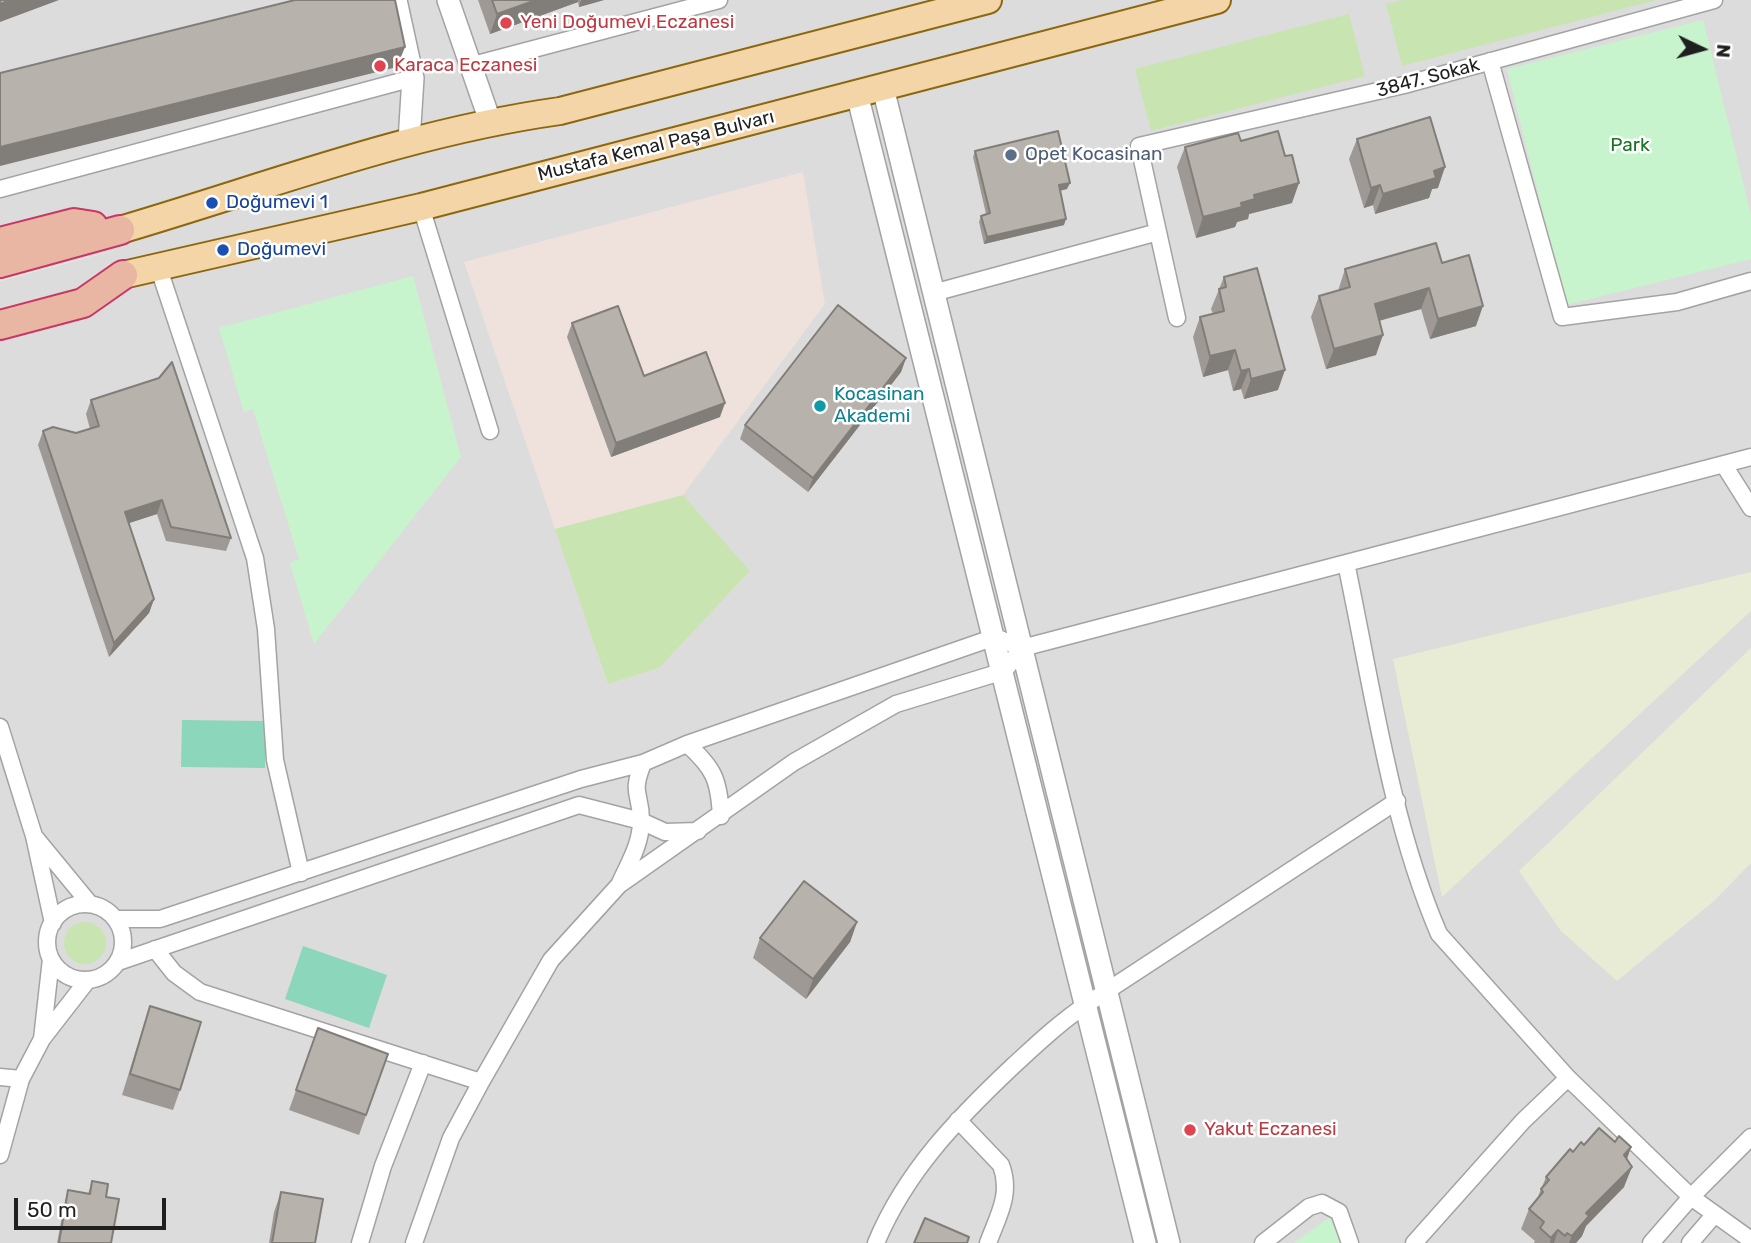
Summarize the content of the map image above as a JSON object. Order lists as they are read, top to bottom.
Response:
{
  "streets": {
    "highway": ["Mustafa Kemal Paşa Bulvarı"],
    "street": ["3847. Sokak"]
  },
  "parks": ["Park"],
  "places": [
    "Yeni Doğumevi Eczanesi",
    "Karaca Eczanesi",
    "Opet Kocasinan",
    "Doğumevi 1",
    "Doğumevi",
    "Kocasinan Akademi",
    "Yakut Eczanesi"
  ],
  "scale_bar": "50 m",
  "north": "right"
}
